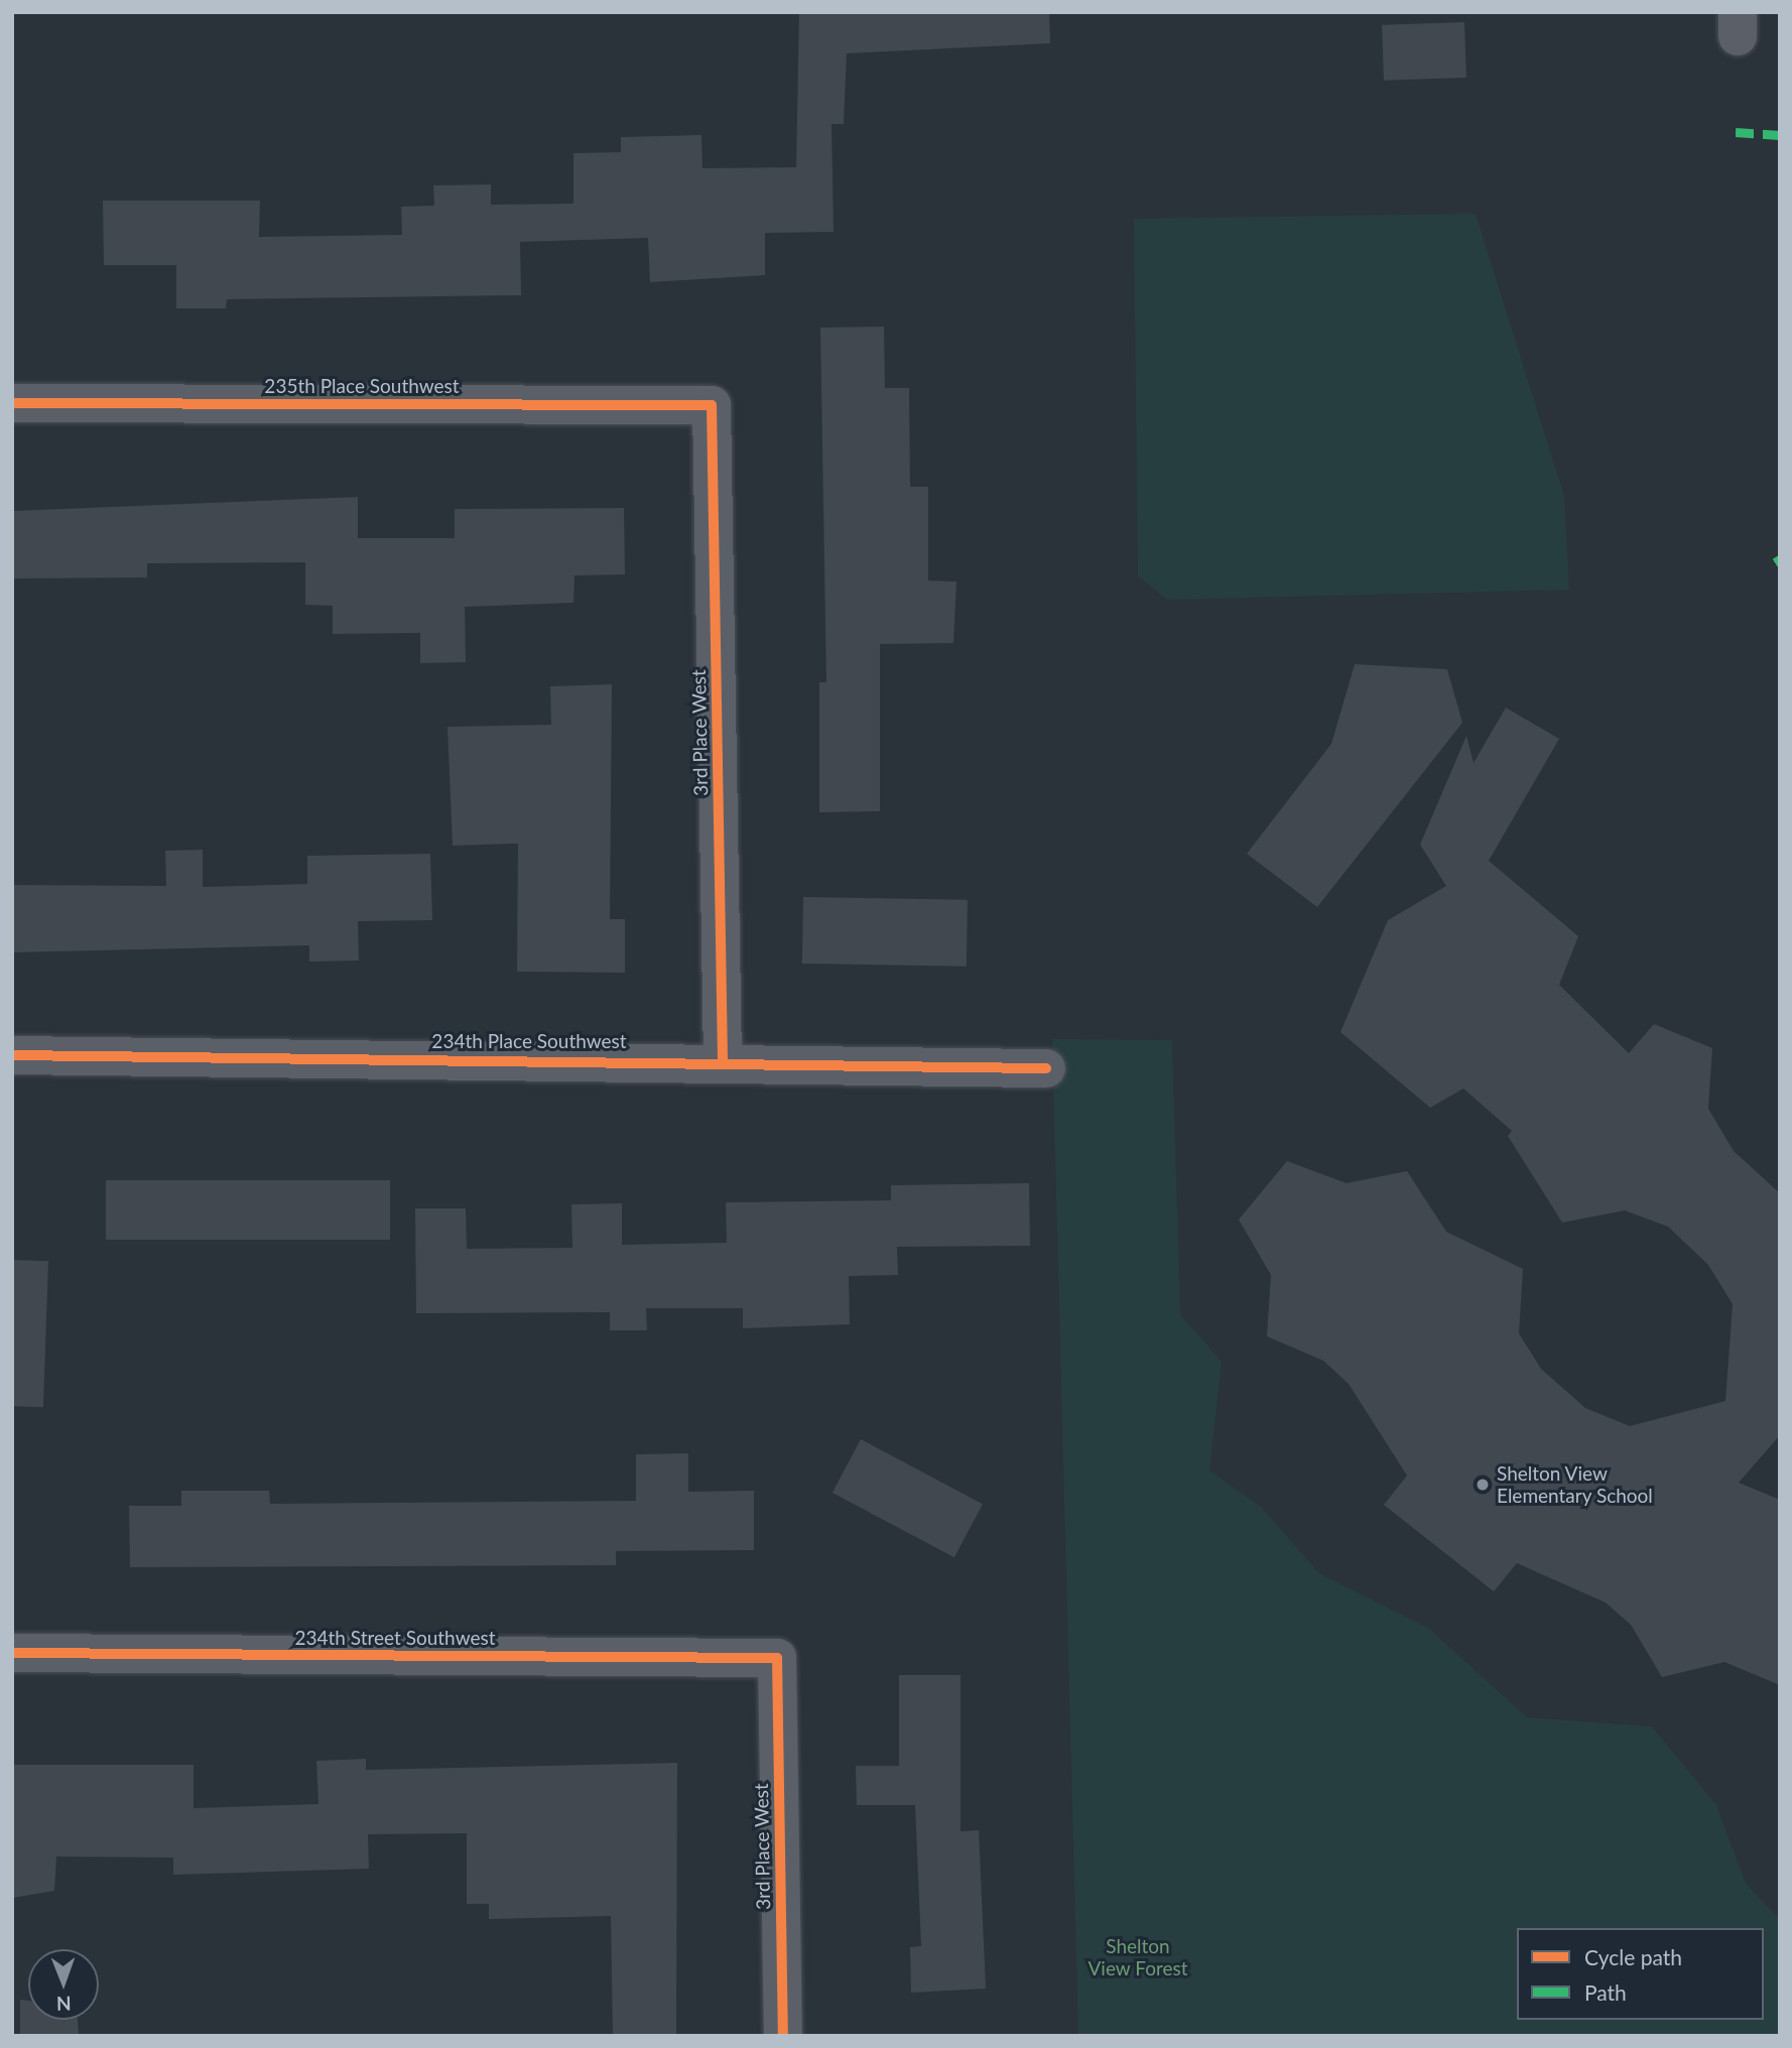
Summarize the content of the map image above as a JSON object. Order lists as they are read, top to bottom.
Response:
{
  "streets": {
    "street": [
      "235th Place Southwest",
      "3rd Place West",
      "234th Place Southwest",
      "234th Street Southwest"
    ]
  },
  "crossings": [
    ["235th Place Southwest", "3rd Place West"],
    ["3rd Place West", "234th Place Southwest"],
    ["3rd Place West", "234th Street Southwest"]
  ],
  "parks": ["Shelton View Forest"],
  "places": ["Shelton View Elementary School"],
  "legend": ["Cycle path", "Path"],
  "north": "bottom"
}
